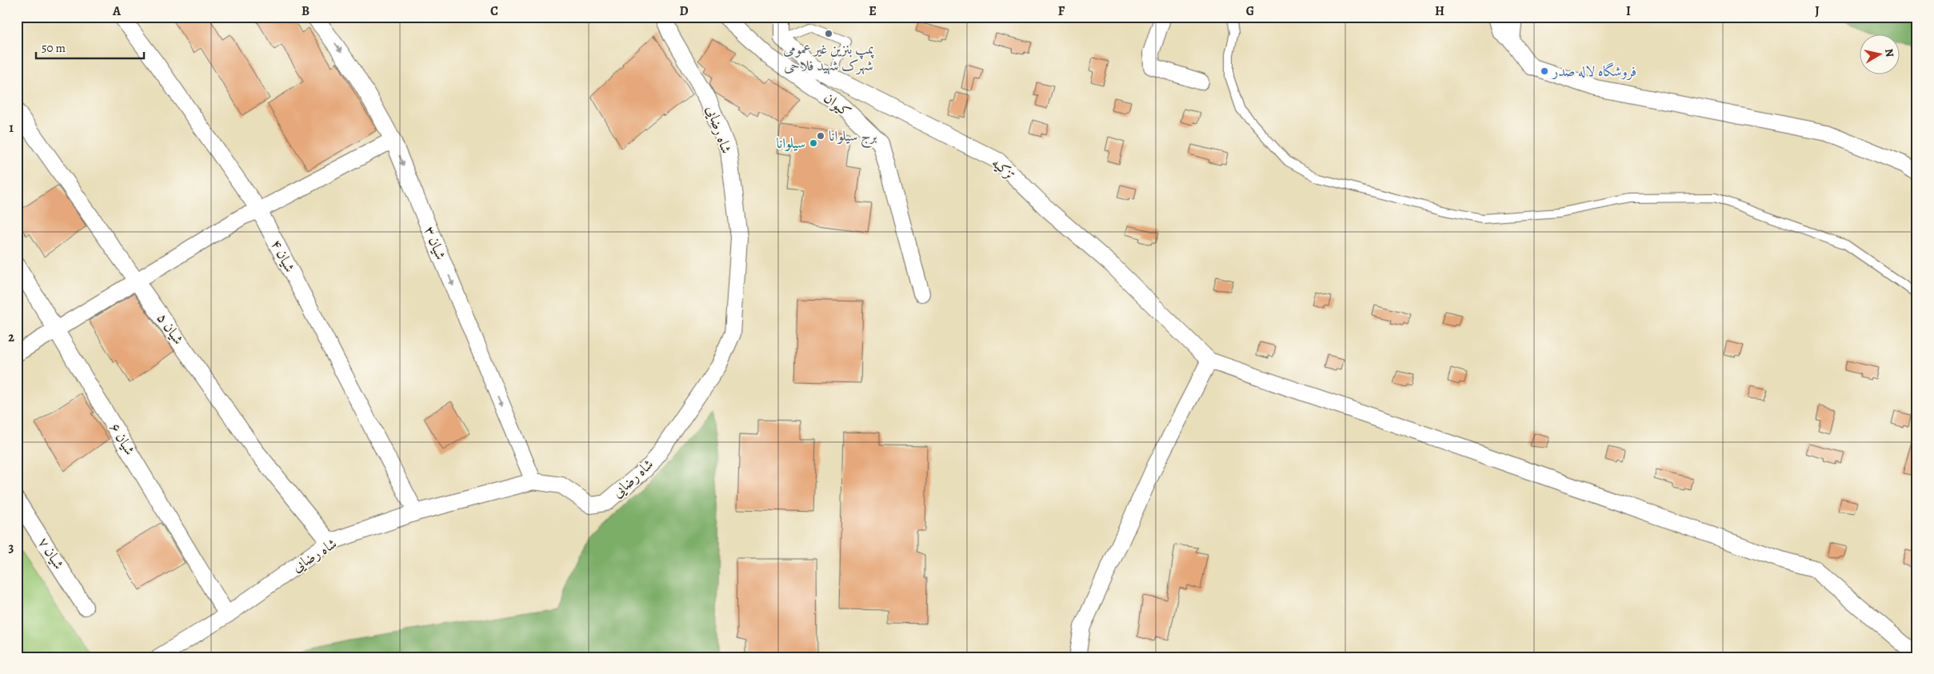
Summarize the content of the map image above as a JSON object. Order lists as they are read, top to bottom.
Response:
{
  "streets": {
    "street": [
      "کیوان",
      "شاه رضایی",
      "تزکیه",
      "شیان ۳",
      "شیان ۴",
      "شیان ۵",
      "شیان ۶",
      "شیان ۷"
    ]
  },
  "crossings": [
    ["شاه رضایی", "شیان ۳"],
    ["شاه رضایی", "شیان ۴"],
    ["شاه رضایی", "شیان ۵"],
    ["شاه رضایی", "شیان ۶"]
  ],
  "one_way": ["شیان ۳"],
  "places": [
    "پمپ بنزین غیر عمومی شهرک شهید فلاحی",
    "فروشگاه لاله صدر",
    "برج سیلوانا",
    "سیلوانا"
  ],
  "scale_bar": "50 m",
  "north": "right",
  "grid": {
    "columns": [
      "A",
      "B",
      "C",
      "D",
      "E",
      "F",
      "G",
      "H",
      "I",
      "J"
    ],
    "rows": ["1", "2", "3"]
  }
}
